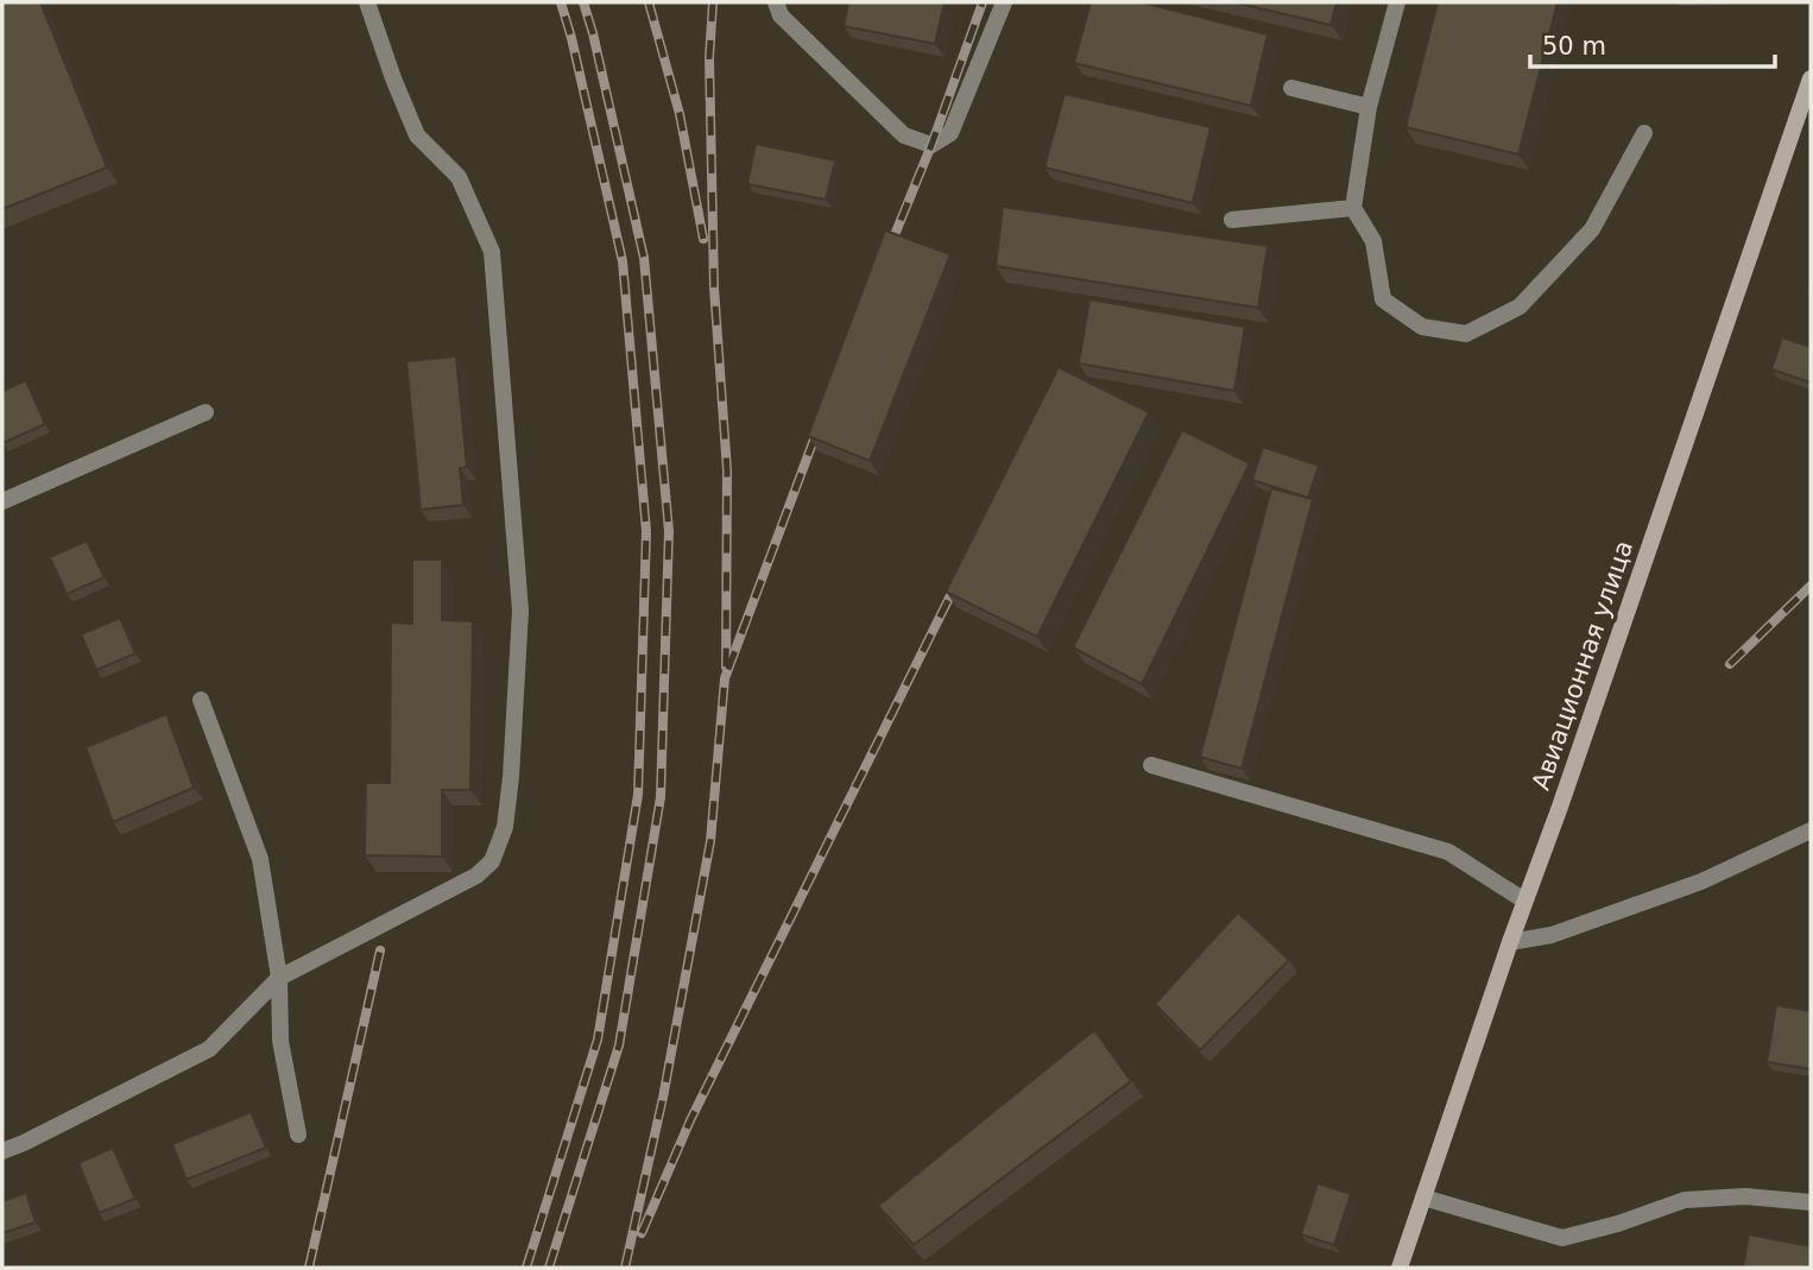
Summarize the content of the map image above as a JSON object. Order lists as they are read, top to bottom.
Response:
{
  "streets": {
    "main road": ["Авиационная улица"]
  },
  "scale_bar": "50 m"
}
